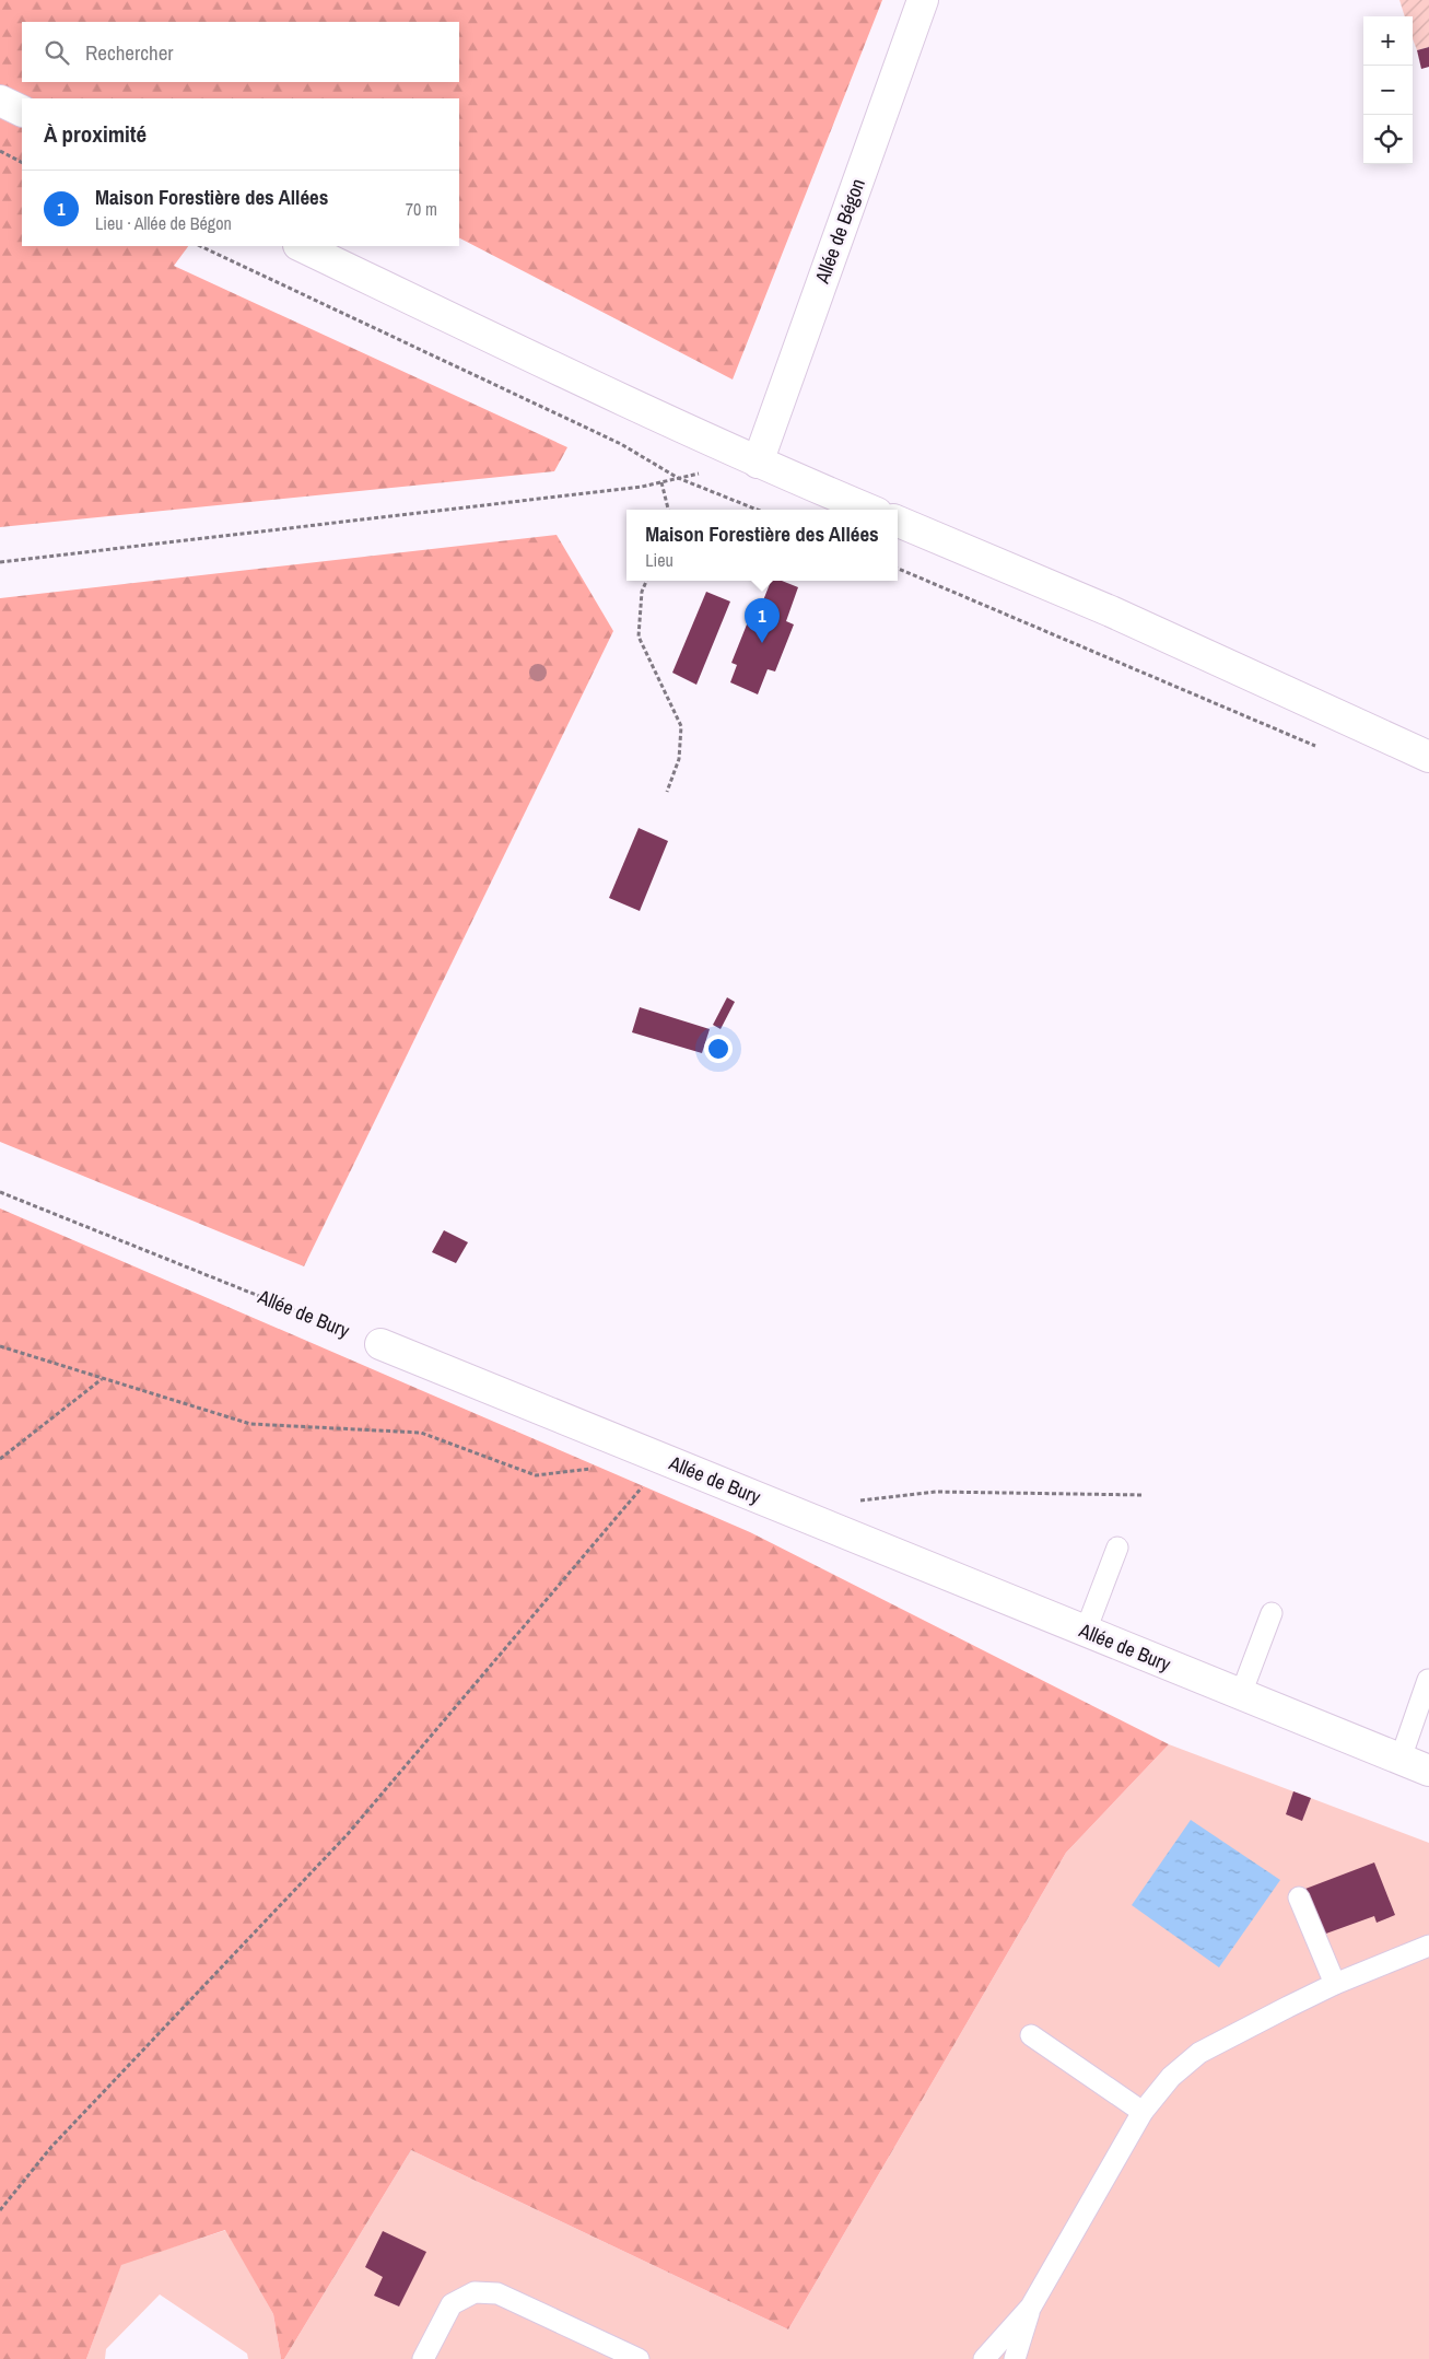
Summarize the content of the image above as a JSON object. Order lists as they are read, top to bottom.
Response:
{
  "streets": {
    "street": ["Allée de Bégon", "Allée de Bury"]
  },
  "page": {
    "map_buttons": ["+", "−"],
    "search": "Rechercher",
    "heading": "À proximité",
    "list": [
      {
        "mark": "1",
        "name": "Maison Forestière des Allées",
        "note": "Lieu · Allée de Bégon",
        "value": "70 m"
      }
    ],
    "popup": ["Maison Forestière des Allées", "Lieu"],
    "pins": "1"
  }
}
